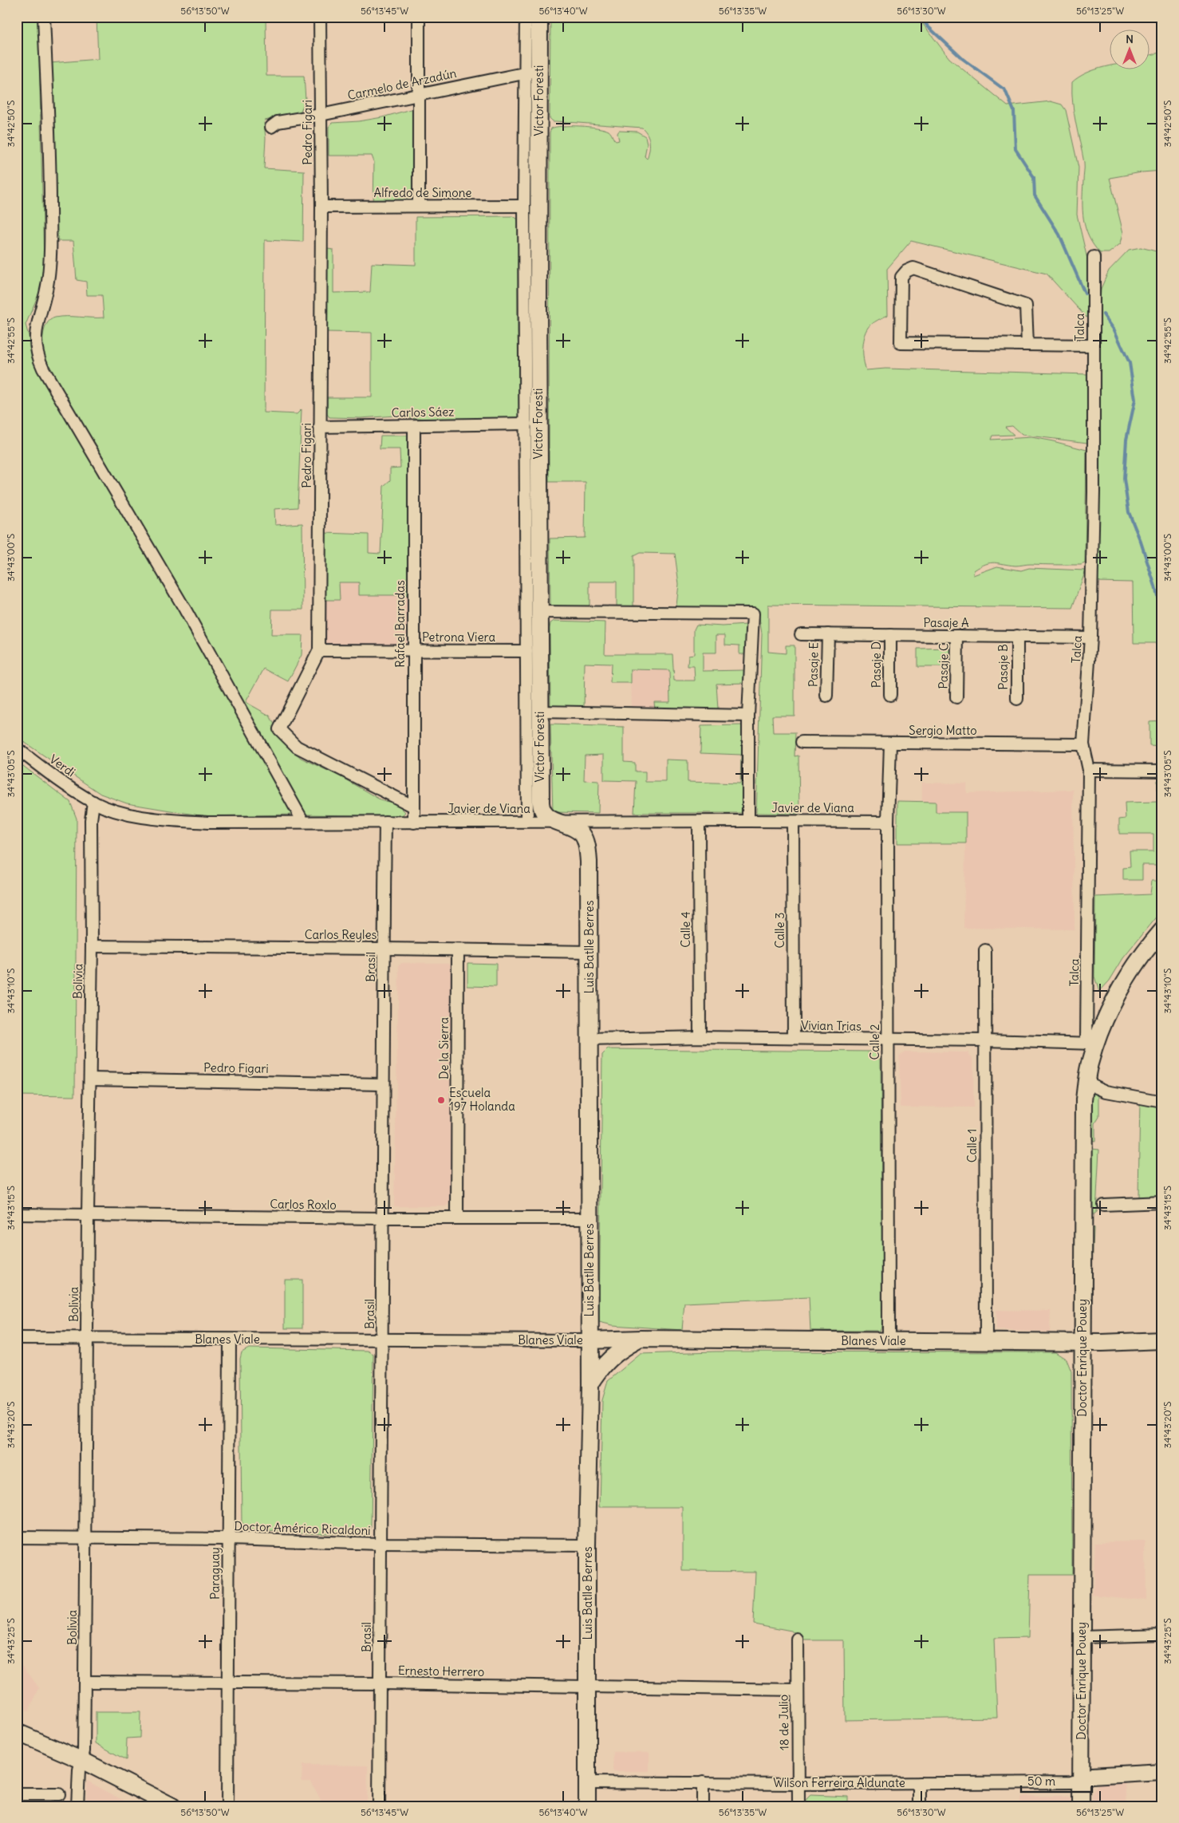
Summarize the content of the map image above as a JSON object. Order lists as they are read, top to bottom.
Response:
{
  "streets": {
    "street": [
      "Carmelo de Arzadún",
      "Víctor Foresti",
      "Pedro Figari",
      "Alfredo de Simone",
      "Talca",
      "Carlos Sáez",
      "Pasaje A",
      "Rafael Barradas",
      "Petrona Viera",
      "Pasaje E",
      "Pasaje D",
      "Pasaje C",
      "Pasaje B",
      "Sergio Matto",
      "Verdi",
      "Javier de Viana",
      "Calle 4",
      "Calle 3",
      "Carlos Reyles",
      "Luis Batlle Berres",
      "Brasil",
      "Bolivia",
      "Vivian Trias",
      "Calle 2",
      "De la Sierra",
      "Calle 1",
      "Carlos Roxlo",
      "Blanes Viale",
      "Doctor Enrique Pouey",
      "Doctor Américo Ricaldoni",
      "Paraguay",
      "Ernesto Herrero",
      "18 de Julio",
      "Wilson Ferreira Aldunate"
    ]
  },
  "crossings": [
    ["Carmelo de Arzadún", "Víctor Foresti"],
    ["Carmelo de Arzadún", "Pedro Figari"],
    ["Víctor Foresti", "Alfredo de Simone"],
    ["Víctor Foresti", "Carlos Sáez"],
    ["Víctor Foresti", "Petrona Viera"],
    ["Víctor Foresti", "Javier de Viana"],
    ["Víctor Foresti", "Luis Batlle Berres"],
    ["Pedro Figari", "Alfredo de Simone"],
    ["Pedro Figari", "Carlos Sáez"],
    ["Pedro Figari", "Rafael Barradas"],
    ["Pedro Figari", "Petrona Viera"],
    ["Pedro Figari", "Brasil"],
    ["Pedro Figari", "Bolivia"],
    ["Talca", "Pasaje A"],
    ["Talca", "Sergio Matto"],
    ["Talca", "Vivian Trias"],
    ["Talca", "Doctor Enrique Pouey"],
    ["Carlos Sáez", "Rafael Barradas"],
    ["Pasaje A", "Pasaje E"],
    ["Pasaje A", "Pasaje D"],
    ["Pasaje A", "Pasaje C"],
    ["Pasaje A", "Pasaje B"],
    ["Rafael Barradas", "Petrona Viera"],
    ["Rafael Barradas", "Javier de Viana"],
    ["Sergio Matto", "Calle 2"],
    ["Verdi", "Javier de Viana"],
    ["Verdi", "Bolivia"],
    ["Javier de Viana", "Calle 4"],
    ["Javier de Viana", "Calle 3"],
    ["Javier de Viana", "Luis Batlle Berres"],
    ["Javier de Viana", "Brasil"],
    ["Javier de Viana", "Bolivia"],
    ["Javier de Viana", "Calle 2"],
    ["Calle 4", "Vivian Trias"],
    ["Calle 3", "Vivian Trias"],
    ["Carlos Reyles", "Luis Batlle Berres"],
    ["Carlos Reyles", "Brasil"],
    ["Carlos Reyles", "Bolivia"],
    ["Carlos Reyles", "De la Sierra"],
    ["Luis Batlle Berres", "Vivian Trias"],
    ["Luis Batlle Berres", "Carlos Roxlo"],
    ["Luis Batlle Berres", "Blanes Viale"],
    ["Luis Batlle Berres", "Doctor Américo Ricaldoni"],
    ["Luis Batlle Berres", "Ernesto Herrero"],
    ["Luis Batlle Berres", "Wilson Ferreira Aldunate"],
    ["Brasil", "Carlos Roxlo"],
    ["Brasil", "Blanes Viale"],
    ["Brasil", "Doctor Américo Ricaldoni"],
    ["Brasil", "Ernesto Herrero"],
    ["Bolivia", "Carlos Roxlo"],
    ["Bolivia", "Blanes Viale"],
    ["Bolivia", "Doctor Américo Ricaldoni"],
    ["Bolivia", "Ernesto Herrero"],
    ["Vivian Trias", "Calle 2"],
    ["Vivian Trias", "Calle 1"],
    ["Vivian Trias", "Doctor Enrique Pouey"],
    ["Calle 2", "Blanes Viale"],
    ["De la Sierra", "Carlos Roxlo"],
    ["Calle 1", "Blanes Viale"],
    ["Blanes Viale", "Doctor Enrique Pouey"],
    ["Blanes Viale", "Paraguay"],
    ["Doctor Enrique Pouey", "Wilson Ferreira Aldunate"],
    ["Doctor Américo Ricaldoni", "Paraguay"],
    ["Paraguay", "Ernesto Herrero"],
    ["Ernesto Herrero", "18 de Julio"],
    ["18 de Julio", "Wilson Ferreira Aldunate"]
  ],
  "places": ["Escuela 197 Holanda"],
  "scale_bar": "50 m",
  "north": "top",
  "coordinates": [
    "56°13'50\"W",
    "56°13'45\"W",
    "56°13'40\"W",
    "56°13'35\"W",
    "56°13'30\"W",
    "56°13'25\"W",
    "34°42'50\"S",
    "34°42'55\"S",
    "34°43'00\"S",
    "34°43'05\"S",
    "34°43'10\"S",
    "34°43'15\"S",
    "34°43'20\"S",
    "34°43'25\"S"
  ]
}
